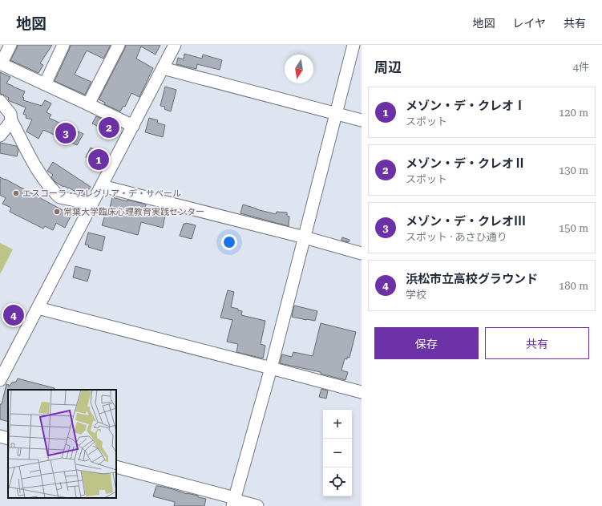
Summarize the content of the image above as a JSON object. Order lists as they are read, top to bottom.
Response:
{
  "places": ["エスコーラ・アレグリア・デ・サベール", "常葉大学臨床心理教育実践センター"],
  "north": "bottom",
  "page": {
    "header": "地図",
    "nav": ["地図", "レイヤ", "共有"],
    "heading": ["周辺", "4件"],
    "list": [
      {
        "mark": "1",
        "name": "メゾン・デ・クレオⅠ",
        "note": "スポット",
        "value": "120 m"
      },
      {
        "mark": "2",
        "name": "メゾン・デ・クレオⅡ",
        "note": "スポット",
        "value": "130 m"
      },
      {
        "mark": "3",
        "name": "メゾン・デ・クレオⅢ",
        "note": "スポット · あさひ通り",
        "value": "150 m"
      },
      {
        "mark": "4",
        "name": "浜松市立高校グラウンド",
        "note": "学校",
        "value": "180 m"
      }
    ],
    "pins": [
      "2",
      "3",
      "1",
      "4"
    ],
    "buttons": ["保存", "共有"],
    "map_buttons": ["+", "−"]
  }
}
